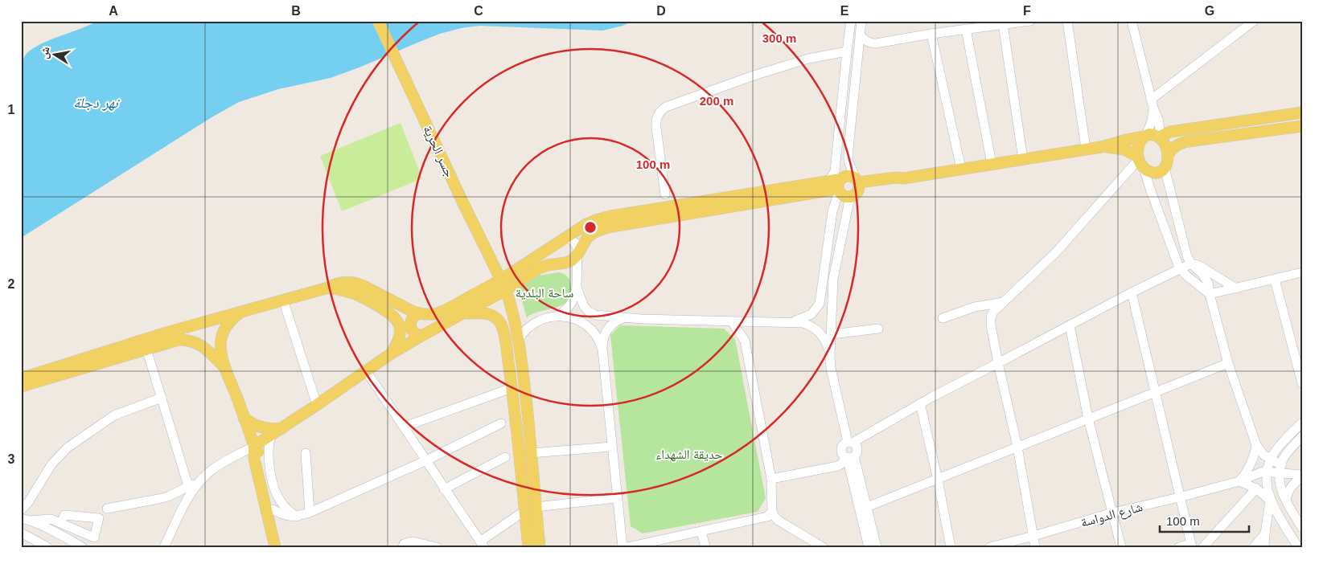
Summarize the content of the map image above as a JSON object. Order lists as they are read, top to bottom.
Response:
{
  "streets": {
    "main road": ["جسر الحرية"],
    "street": ["شارع الدواسة"]
  },
  "water": ["نهر دجلة"],
  "parks": ["ساحة البلدية", "حديقة الشهداء"],
  "scale_bar": "100 m",
  "north": "left",
  "grid": {
    "columns": [
      "A",
      "B",
      "C",
      "D",
      "E",
      "F",
      "G"
    ],
    "rows": ["1", "2", "3"]
  },
  "rings": ["300 m", "200 m", "100 m"]
}
